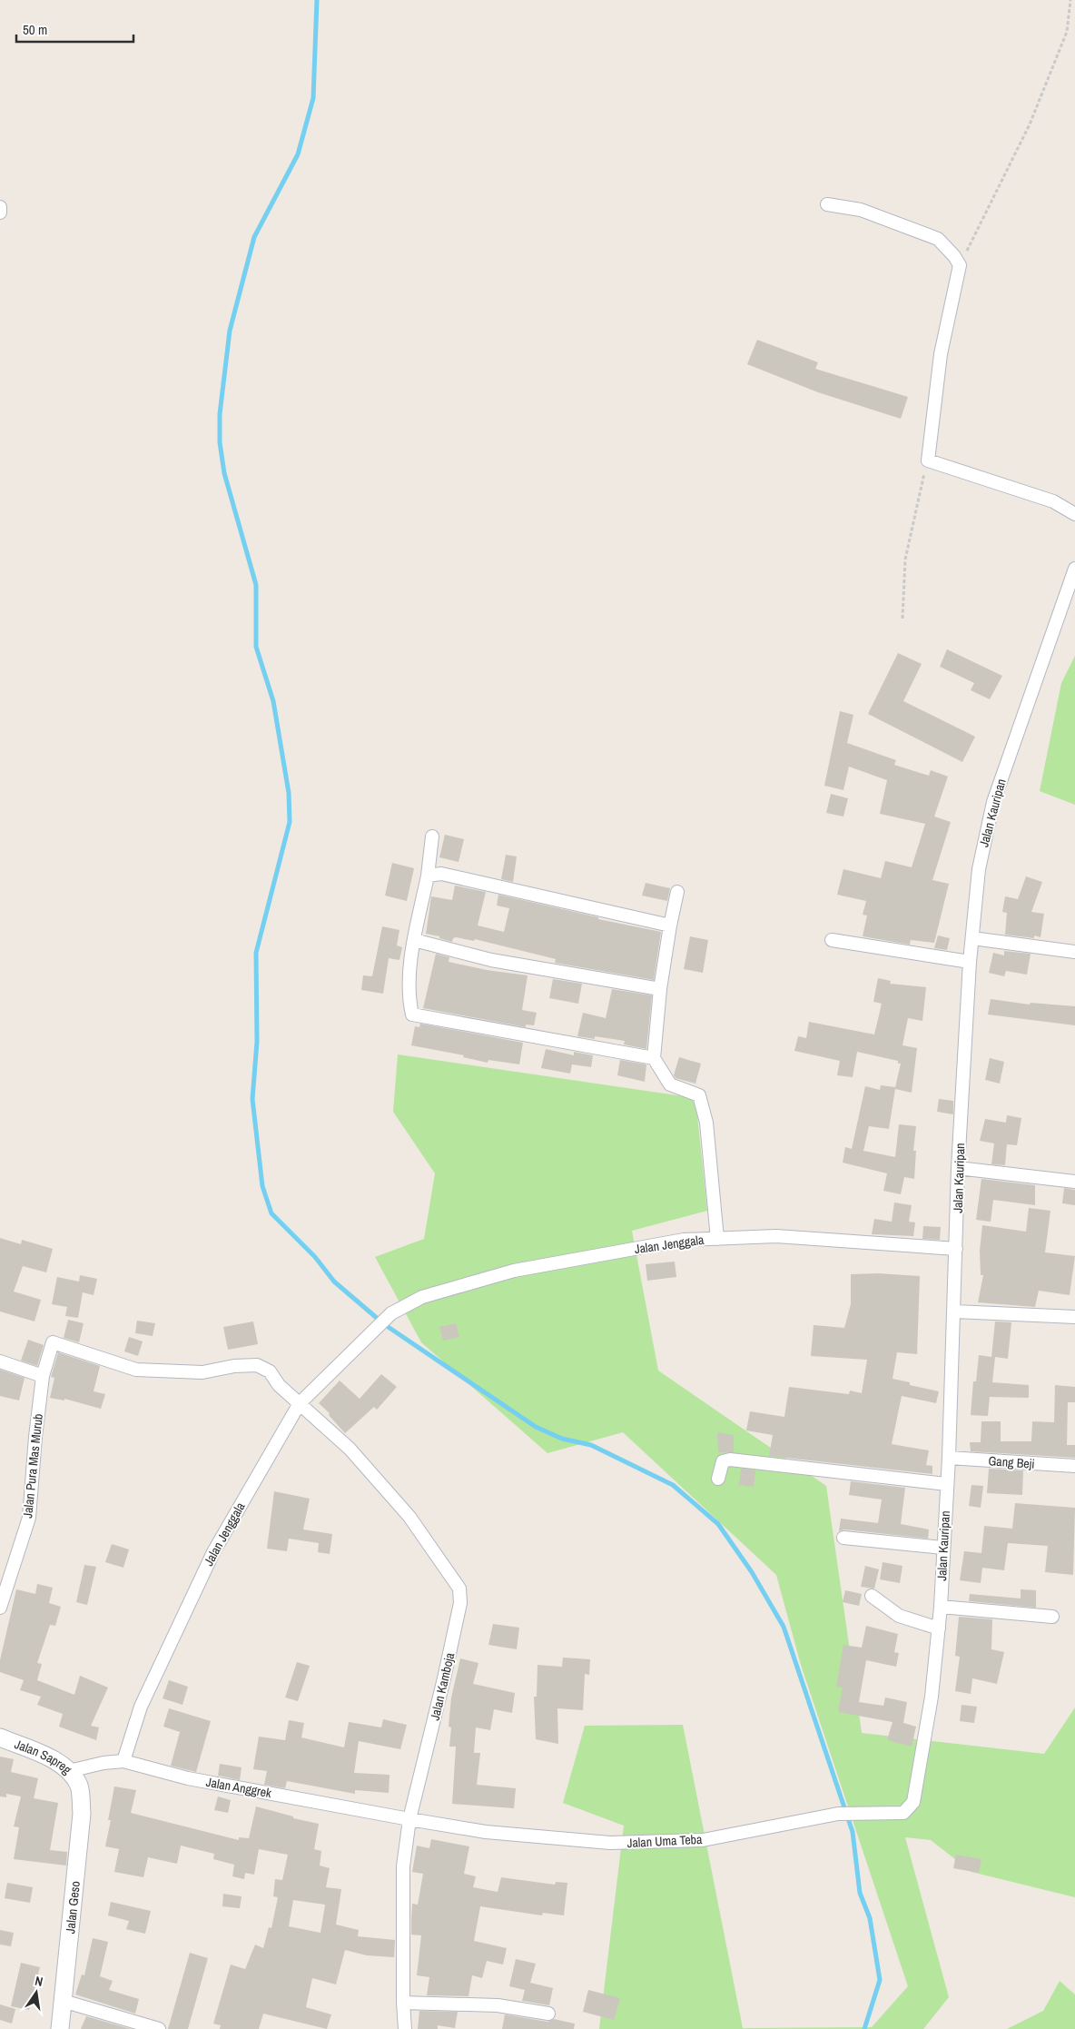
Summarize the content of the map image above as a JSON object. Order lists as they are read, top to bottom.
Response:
{
  "streets": {
    "main road": ["Jalan Sapreg", "Jalan Geso"],
    "street": [
      "Jalan Kauripan",
      "Jalan Jenggala",
      "Gang Beji",
      "Jalan Pura Mas Murub",
      "Jalan Kamboja",
      "Jalan Anggrek",
      "Jalan Uma Teba"
    ]
  },
  "crossings": [
    ["Jalan Kauripan", "Jalan Jenggala"],
    ["Jalan Kauripan", "Gang Beji"],
    ["Jalan Kauripan", "Jalan Uma Teba"],
    ["Jalan Jenggala", "Jalan Pura Mas Murub"],
    ["Jalan Jenggala", "Jalan Kamboja"],
    ["Jalan Jenggala", "Jalan Anggrek"],
    ["Jalan Pura Mas Murub", "Jalan Kamboja"],
    ["Jalan Kamboja", "Jalan Anggrek"],
    ["Jalan Kamboja", "Jalan Uma Teba"],
    ["Jalan Sapreg", "Jalan Anggrek"],
    ["Jalan Sapreg", "Jalan Geso"],
    ["Jalan Anggrek", "Jalan Uma Teba"]
  ],
  "scale_bar": "50 m",
  "north": "top"
}
